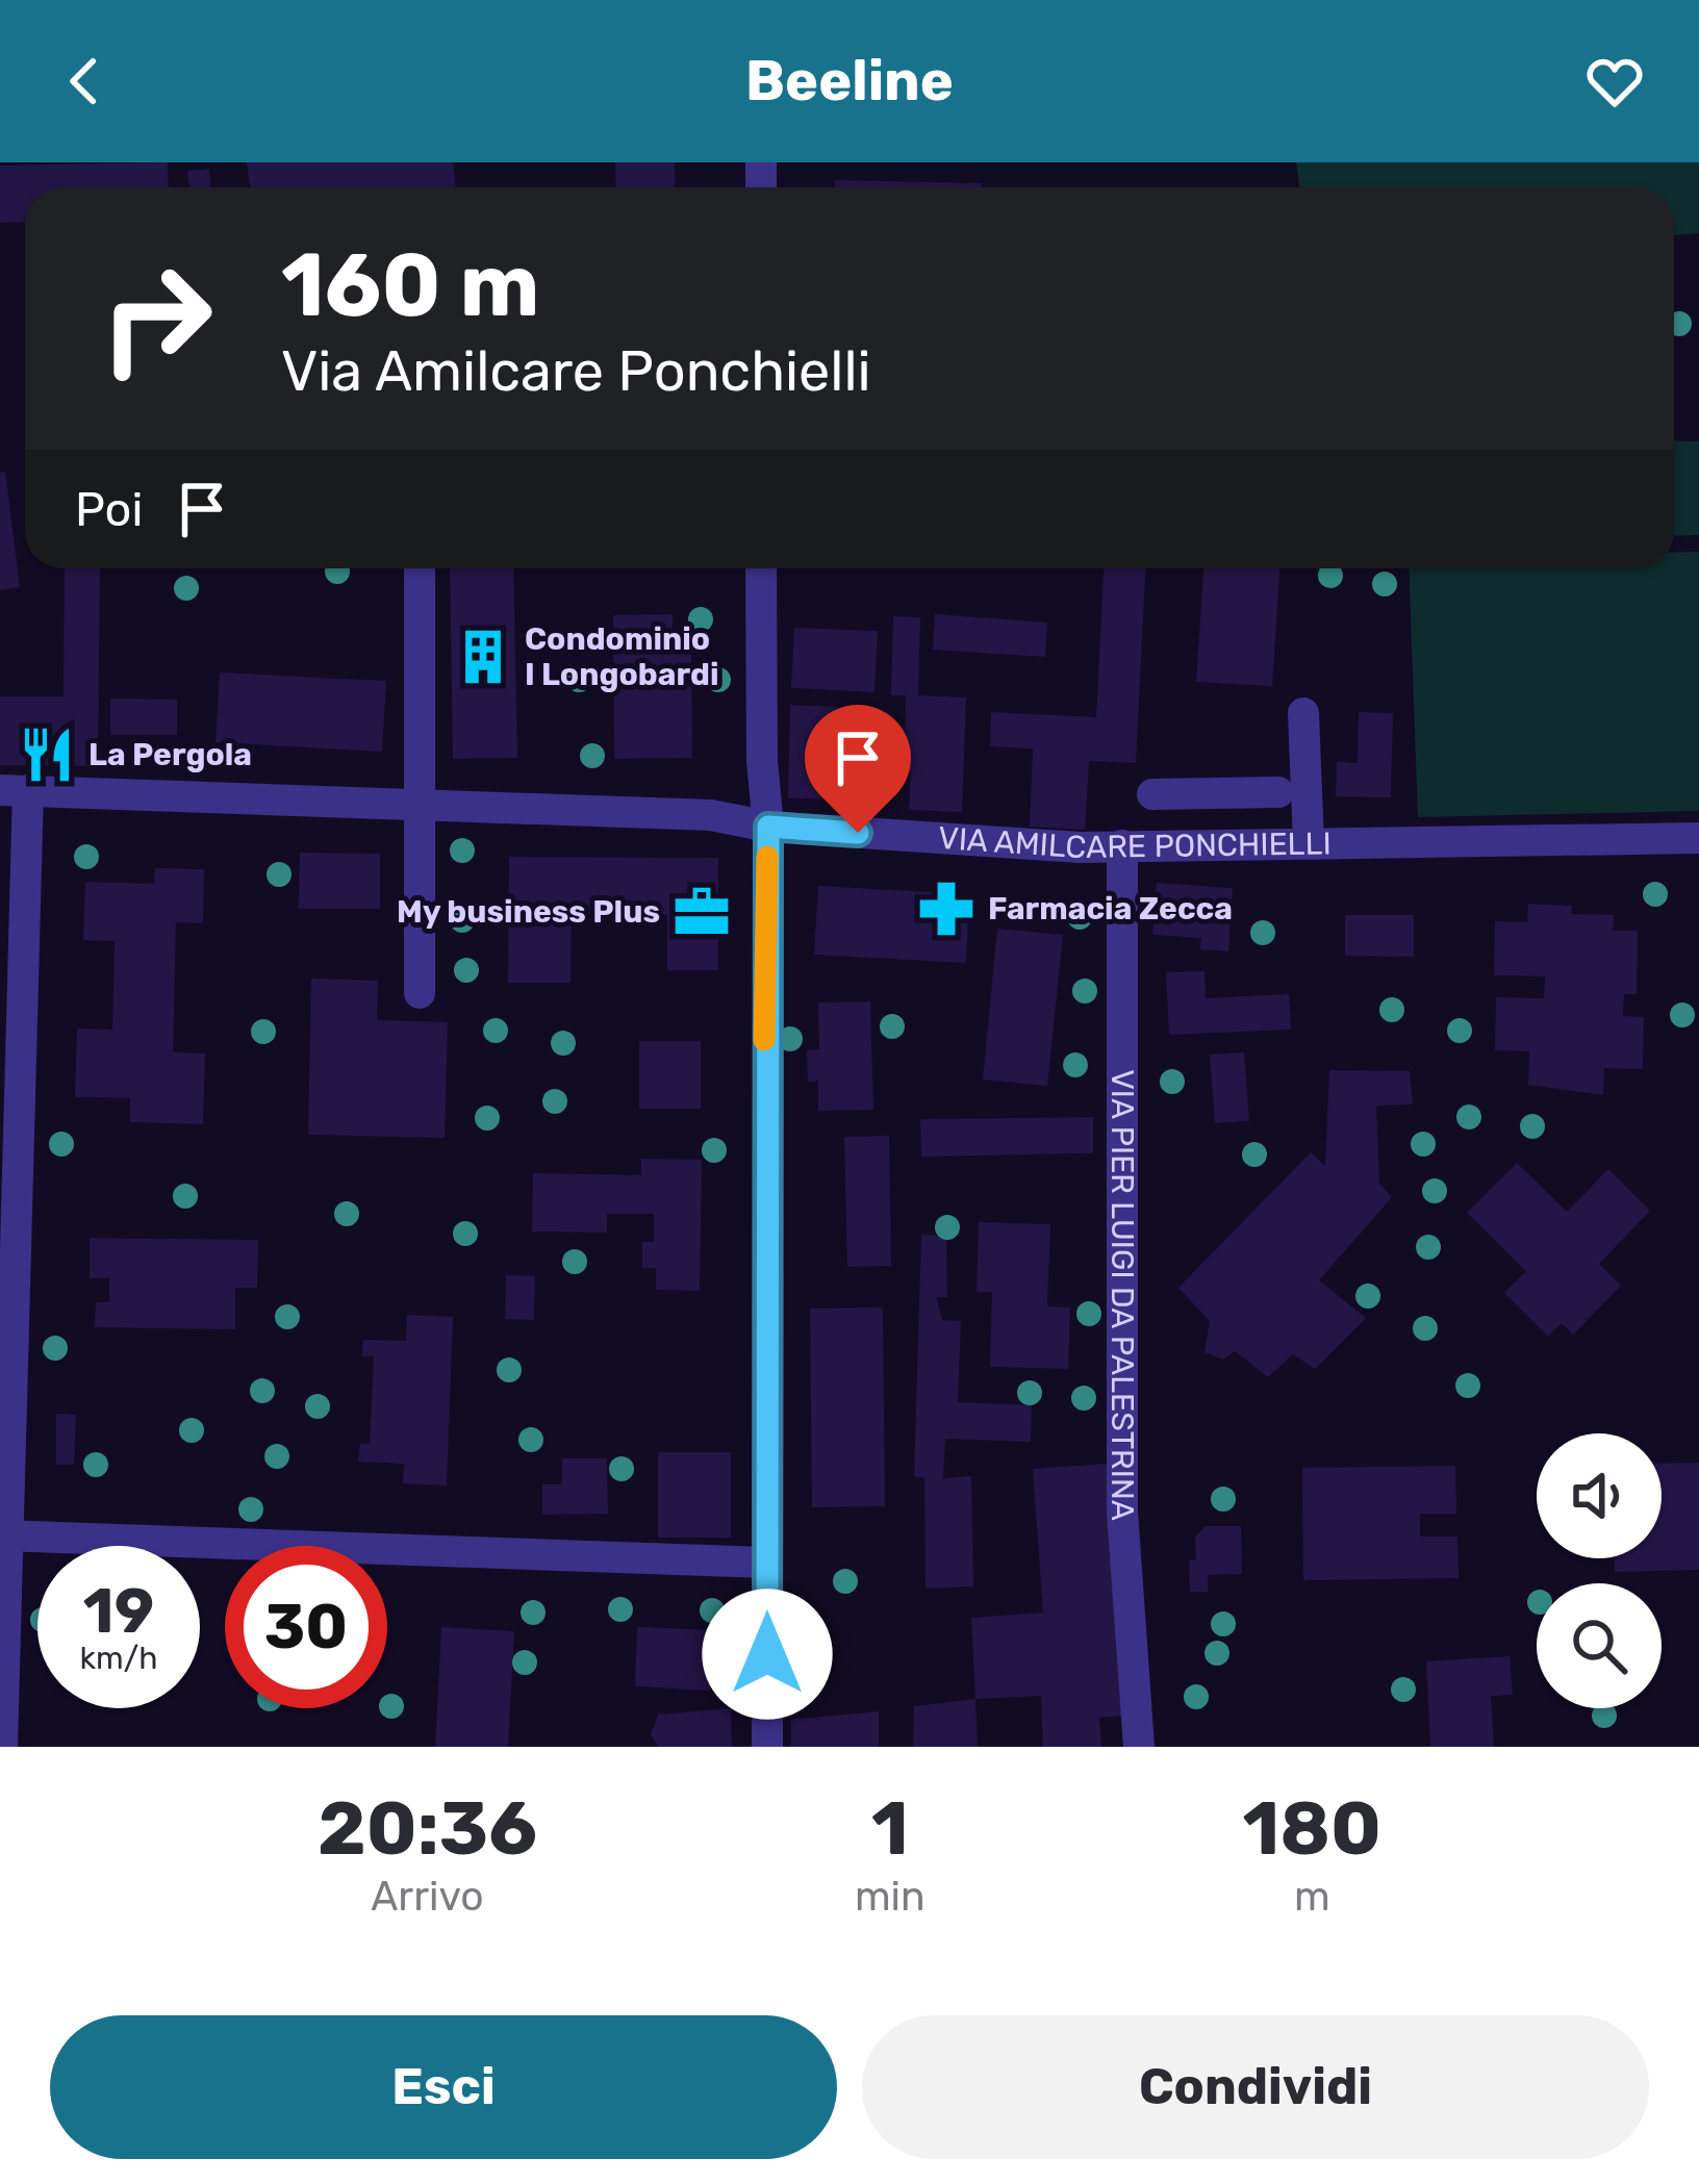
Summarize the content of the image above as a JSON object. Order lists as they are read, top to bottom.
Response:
{
  "streets": {
    "street": ["VIA AMILCARE PONCHIELLI", "VIA PIER LUIGI DA PALESTRINA"]
  },
  "crossings": [
    ["VIA AMILCARE PONCHIELLI", "VIA PIER LUIGI DA PALESTRINA"]
  ],
  "places": {
    "building": ["Condominio I Longobardi"],
    "restaurant": ["La Pergola"],
    "pharmacy": ["Farmacia Zecca"],
    "office": ["My business Plus"]
  },
  "page": {
    "header": "Beeline",
    "turn": ["160 m", "Via Amilcare Ponchielli"],
    "then": "Poi",
    "speed": "19 km/h",
    "limit": "30",
    "eta": [
      "20:36",
      "Arrivo",
      "1",
      "min",
      "180",
      "m"
    ],
    "buttons": ["Esci", "Condividi"]
  }
}
